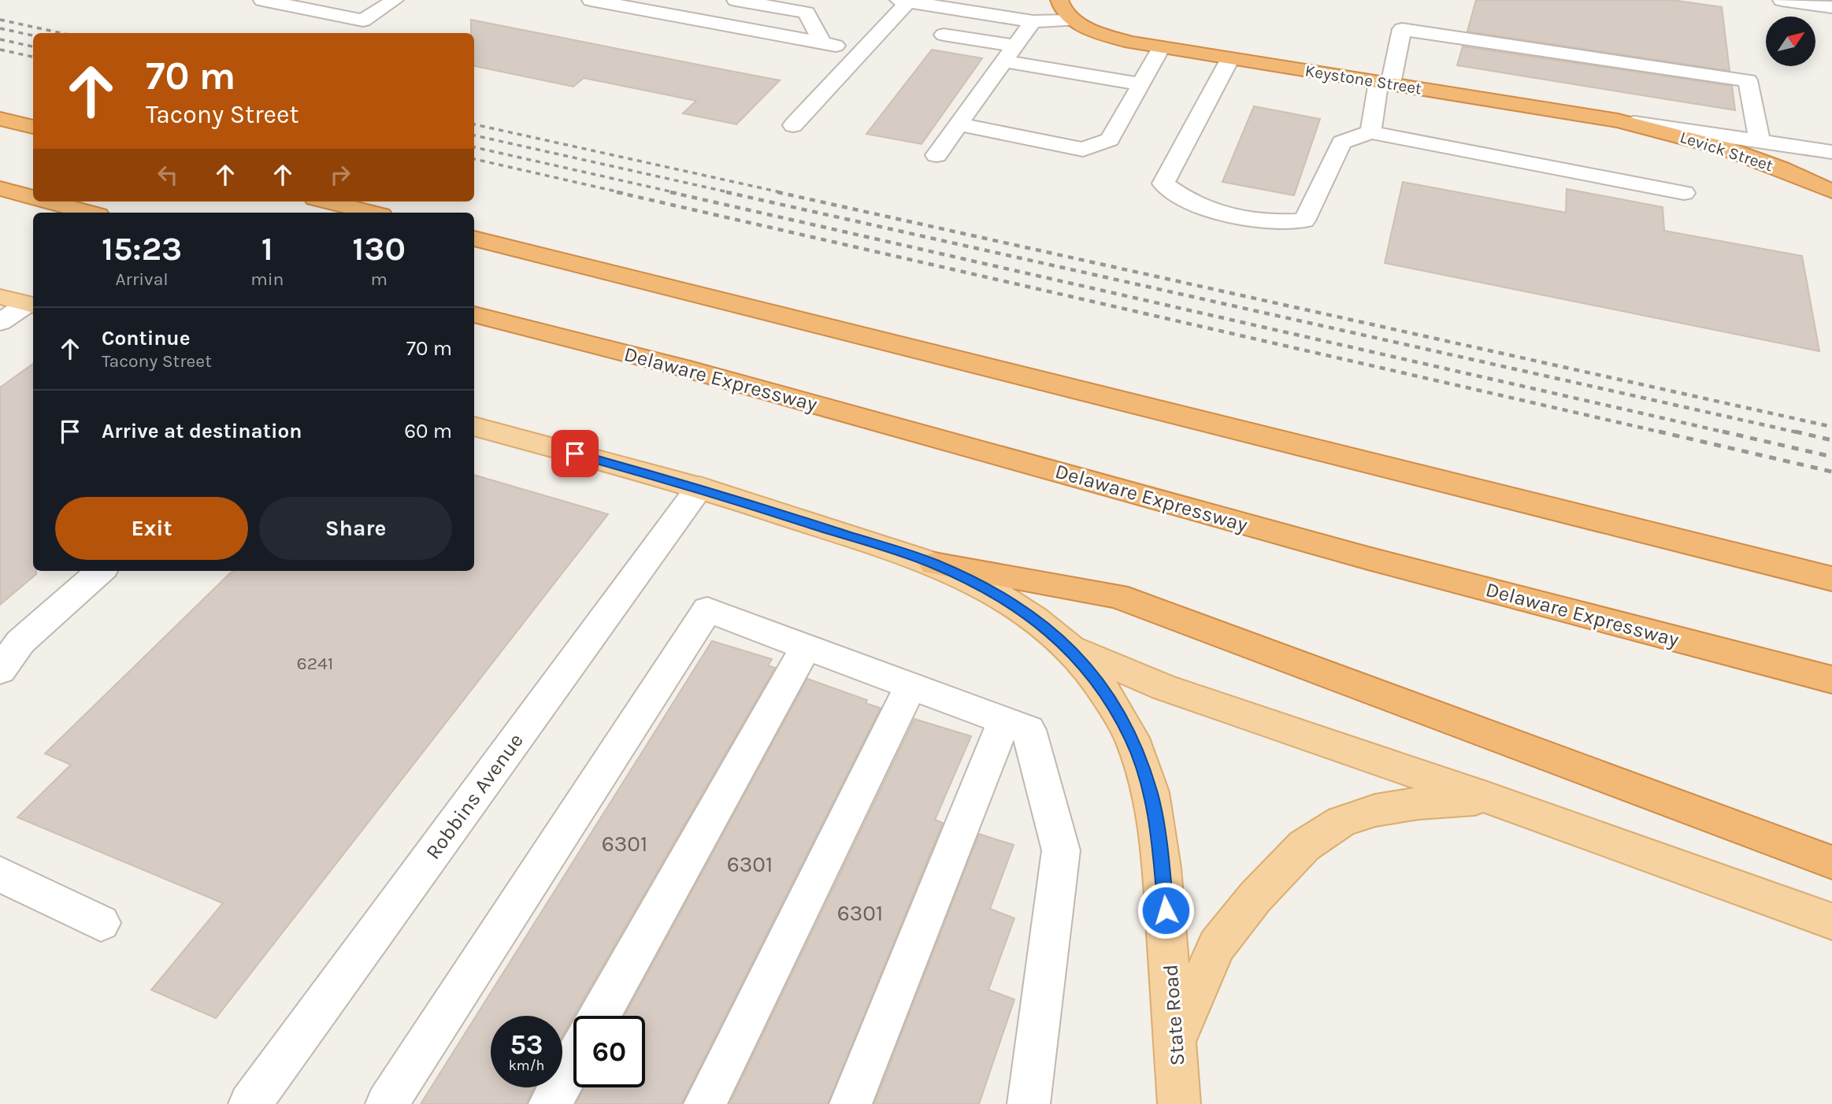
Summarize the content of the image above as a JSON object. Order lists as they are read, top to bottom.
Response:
{
  "streets": {
    "highway": ["Keystone Street", "Levick Street", "Delaware Expressway"],
    "main road": ["State Road"],
    "street": ["Robbins Avenue"]
  },
  "crossings": [
    ["Keystone Street", "Levick Street"],
    ["Robbins Avenue", "State Road"]
  ],
  "house_numbers": [
    "6241",
    "6301",
    "6301",
    "6301"
  ],
  "north": "top right",
  "page": {
    "turn": ["70 m", "Tacony Street"],
    "eta": [
      "15:23",
      "Arrival",
      "1",
      "min",
      "130",
      "m"
    ],
    "list": [
      {
        "name": "Continue",
        "note": "Tacony Street",
        "value": "70 m"
      },
      {
        "name": "Arrive at destination",
        "value": "60 m"
      }
    ],
    "buttons": ["Exit", "Share"],
    "speed": "53 km/h",
    "limit": "60"
  }
}
